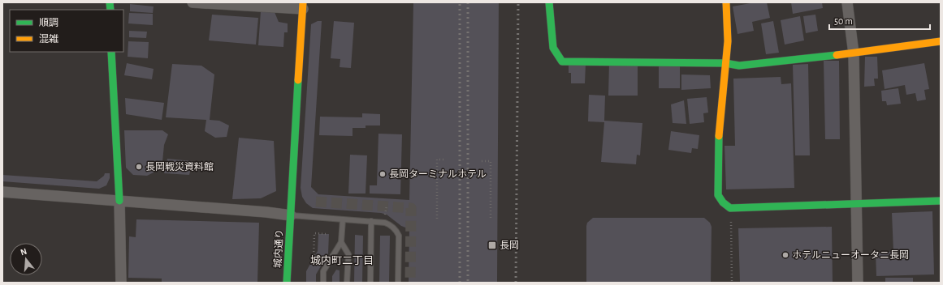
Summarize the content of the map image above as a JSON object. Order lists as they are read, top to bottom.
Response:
{
  "streets": {
    "street": ["城内通り"]
  },
  "districts": ["城内町二丁目"],
  "places": {
    "other": ["長岡戦災資料館", "長岡ターミナルホテル", "ホテルニューオータニ長岡"],
    "transit": ["長岡"]
  },
  "legend": ["順調", "混雑"],
  "scale_bar": "50 m",
  "north": "top"
}
